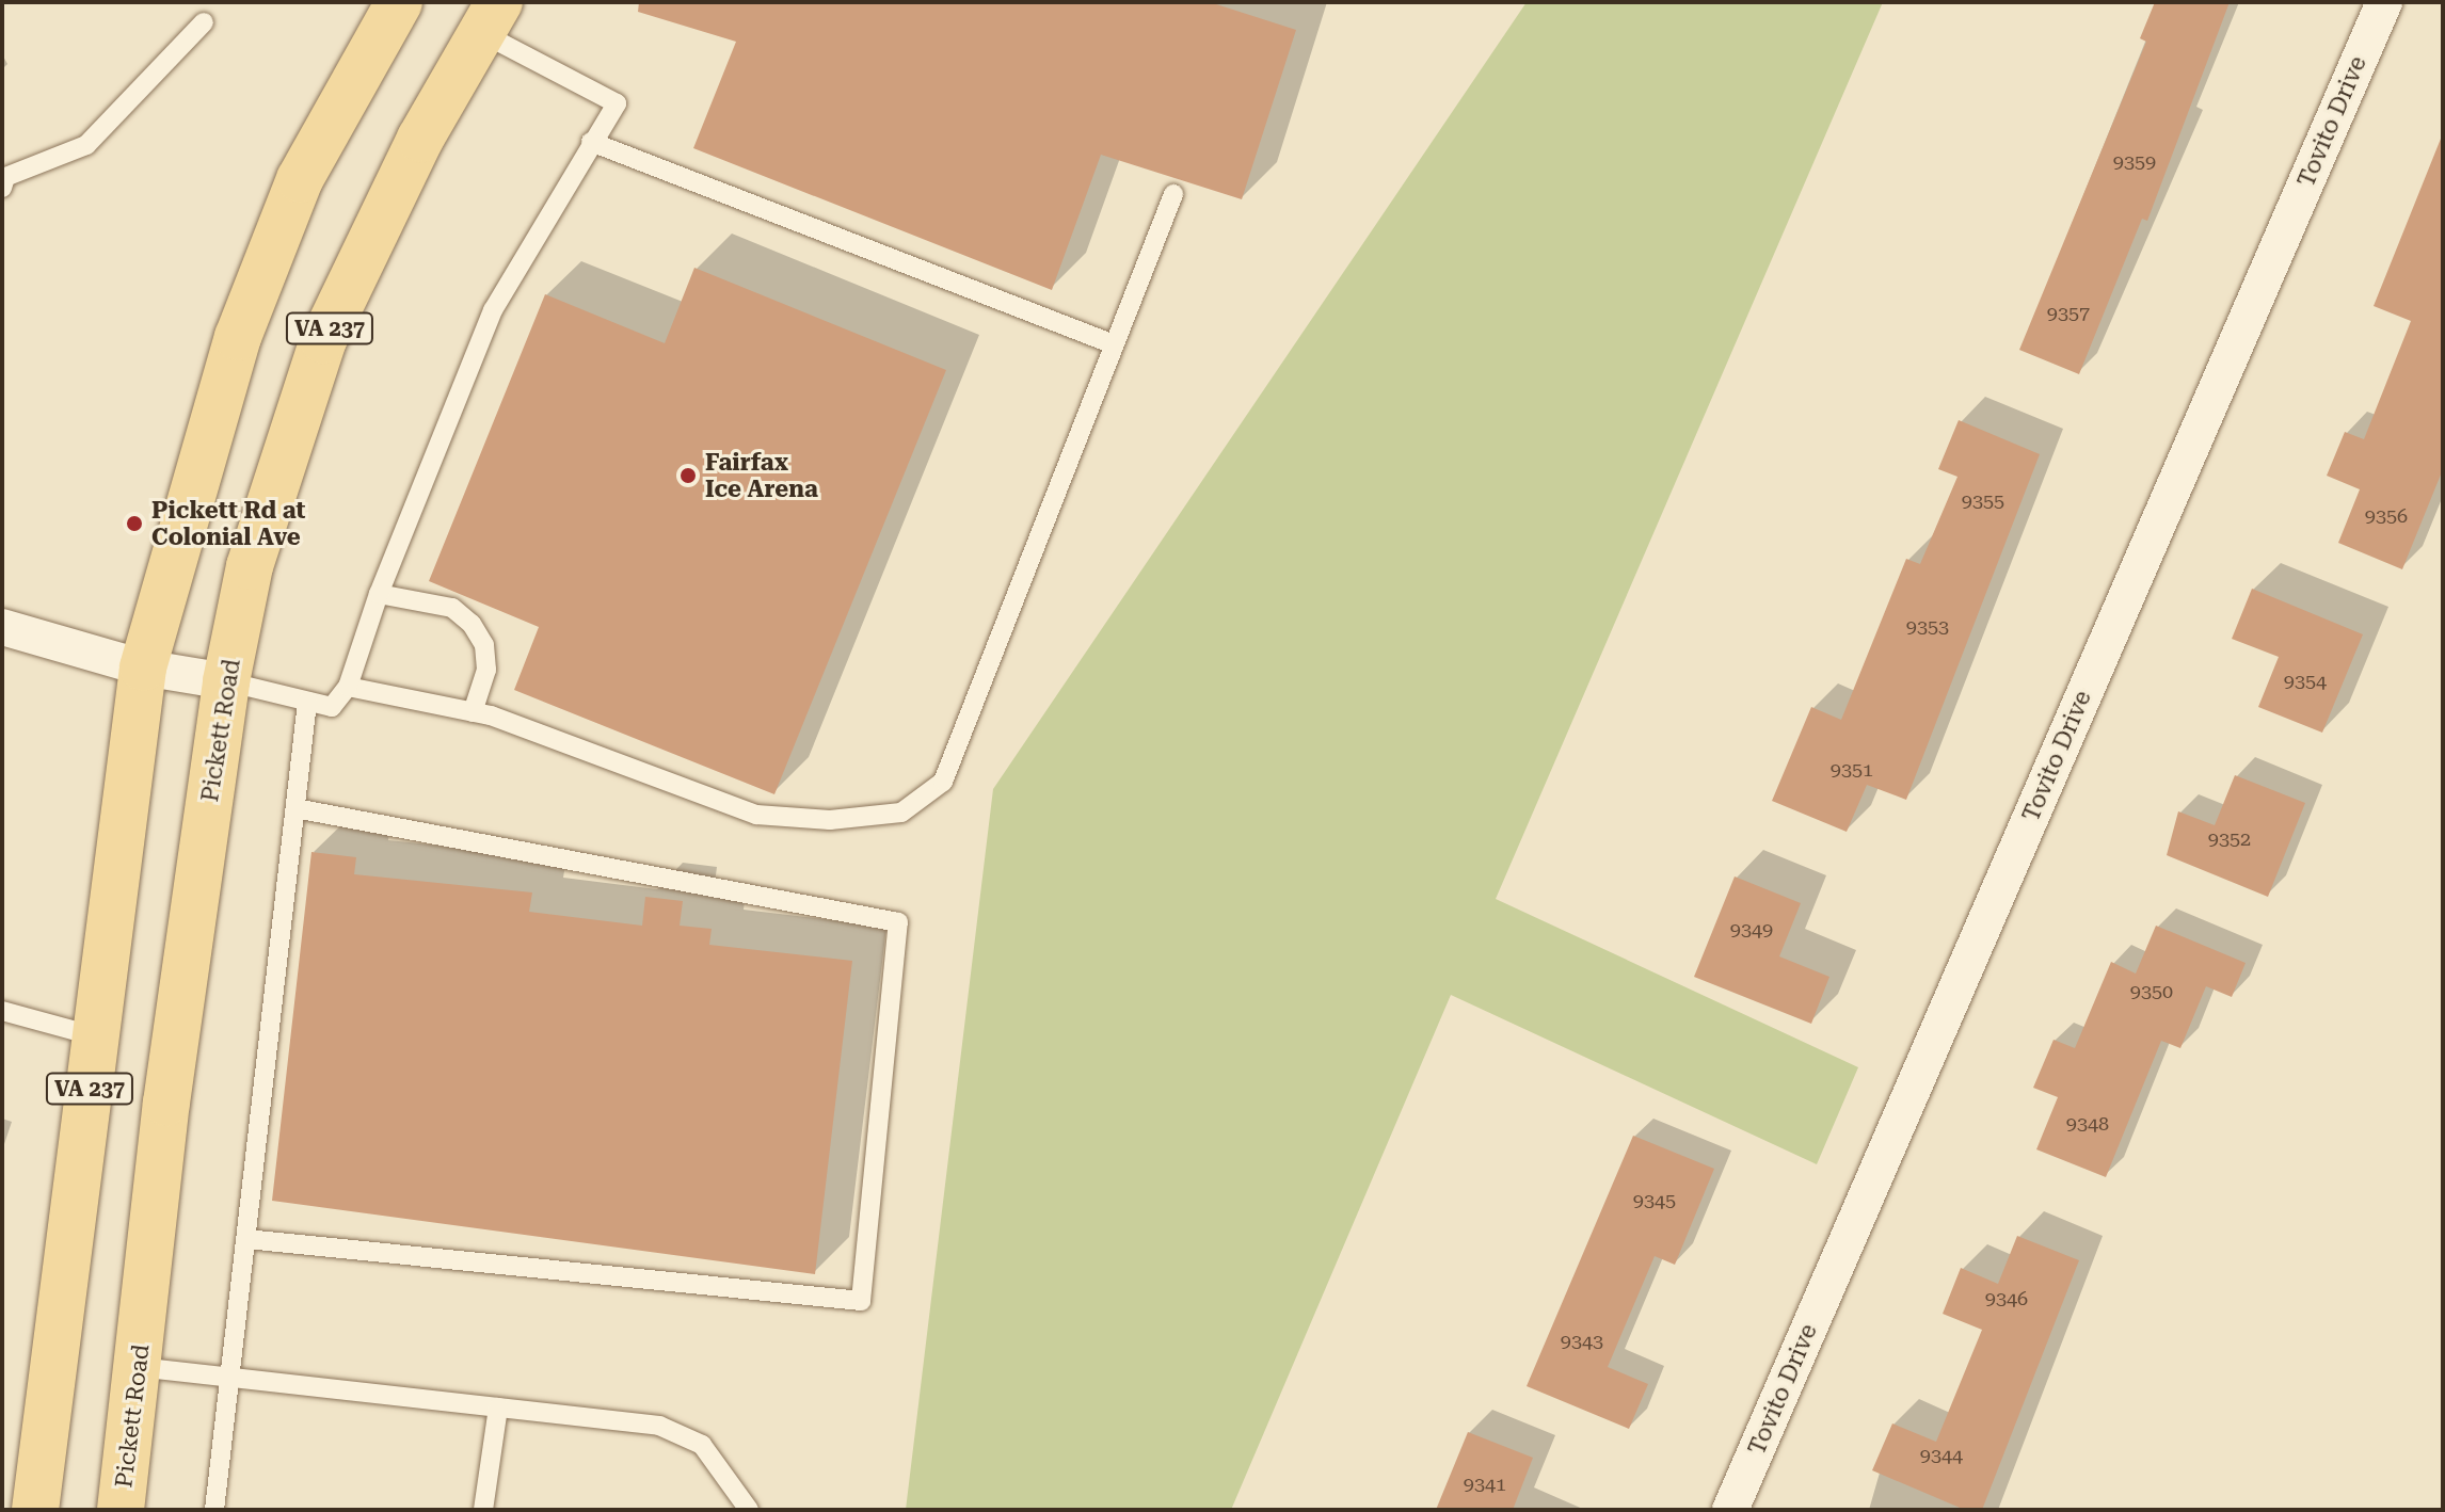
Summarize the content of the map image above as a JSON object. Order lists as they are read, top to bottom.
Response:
{
  "streets": {
    "main road": ["VA 237", "Pickett Road"],
    "street": ["Tovito Drive"]
  },
  "places": ["Fairfax Ice Arena", "Pickett Rd at Colonial Ave"],
  "house_numbers": [
    "9359",
    "9357",
    "9355",
    "9356",
    "9353",
    "9354",
    "9351",
    "9352",
    "9349",
    "9350",
    "9348",
    "9345",
    "9346",
    "9343",
    "9344",
    "9341"
  ]
}
